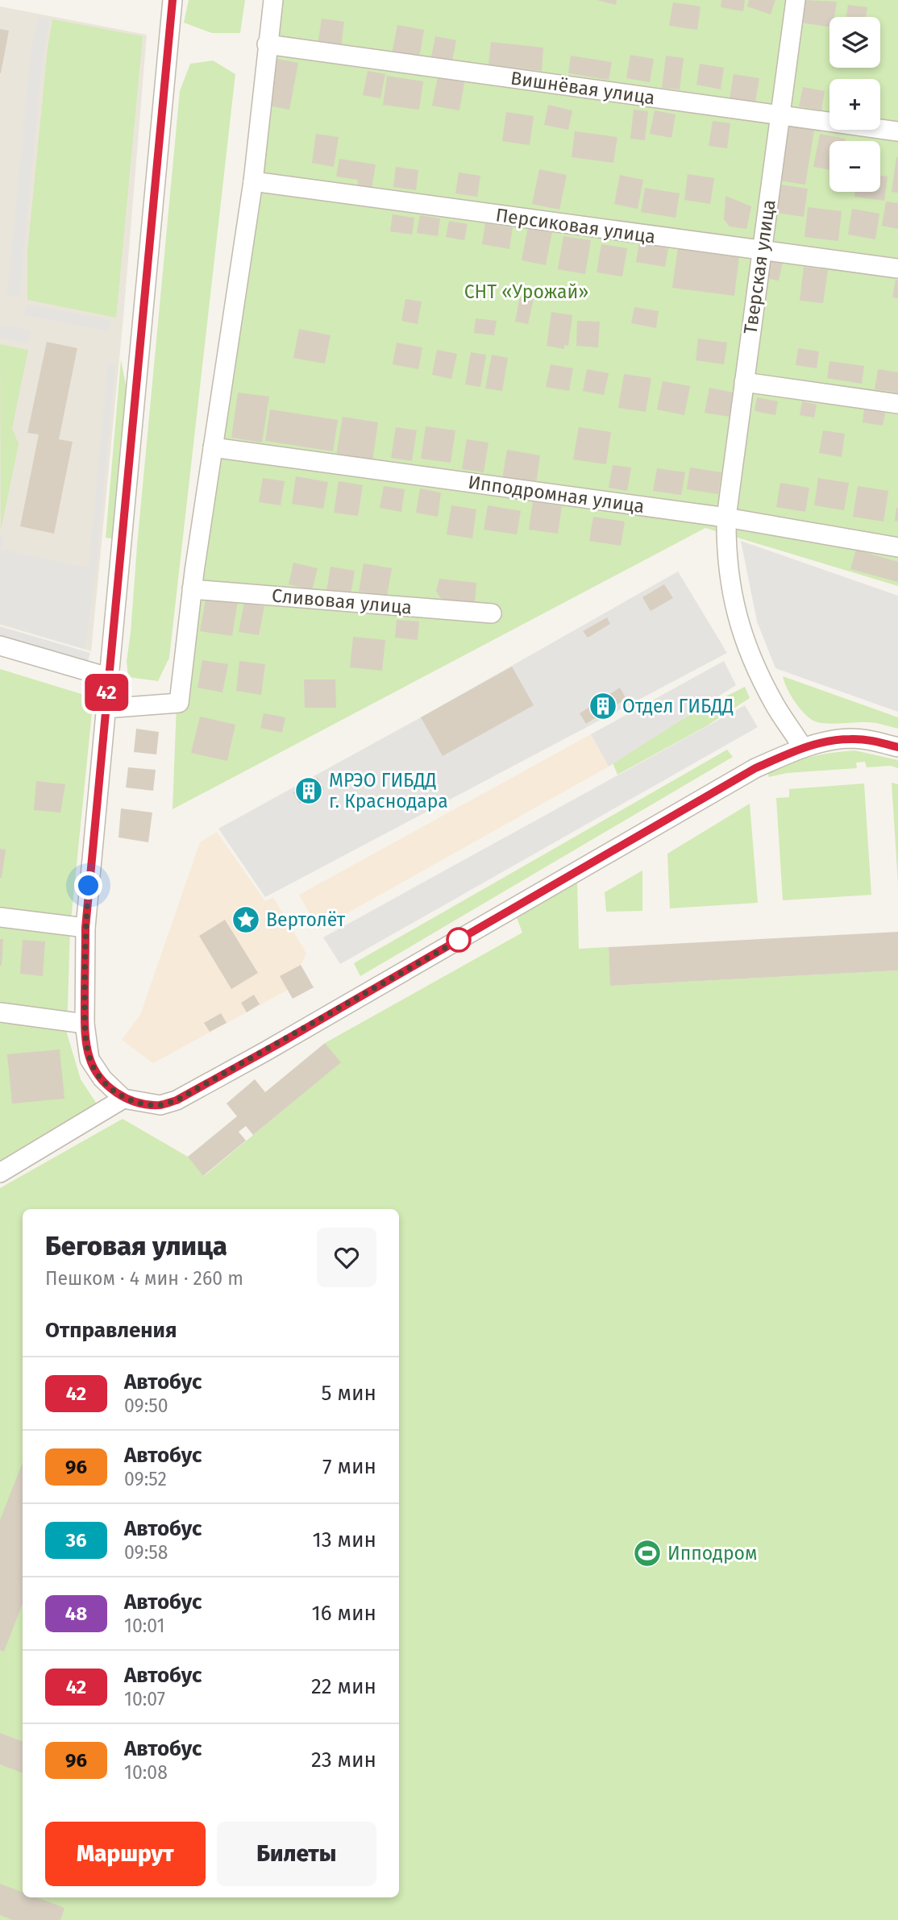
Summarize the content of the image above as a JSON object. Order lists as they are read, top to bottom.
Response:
{
  "streets": {
    "street": [
      "Вишнёвая улица",
      "Персиковая улица",
      "Тверская улица",
      "Ипподромная улица",
      "Сливовая улица"
    ]
  },
  "crossings": [
    ["Вишнёвая улица", "Тверская улица"],
    ["Персиковая улица", "Тверская улица"],
    ["Тверская улица", "Ипподромная улица"]
  ],
  "parks": ["СНТ «Урожай»"],
  "places": {
    "building": ["Отдел ГИБДД", "МРЭО ГИБДД г. Краснодара"],
    "place": ["Вертолёт"],
    "sports": ["Ипподром"]
  },
  "lines": ["bus line 42"],
  "page": {
    "on_map": "42",
    "map_buttons": ["+", "−"],
    "heading": [
      ["Беговая улица", "Пешком · 4 мин · 260 m"],
      "Отправления"
    ],
    "list": [
      {
        "mark": "42",
        "name": "Автобус",
        "note": "09:50",
        "value": "5 мин"
      },
      {
        "mark": "96",
        "name": "Автобус",
        "note": "09:52",
        "value": "7 мин"
      },
      {
        "mark": "36",
        "name": "Автобус",
        "note": "09:58",
        "value": "13 мин"
      },
      {
        "mark": "48",
        "name": "Автобус",
        "note": "10:01",
        "value": "16 мин"
      },
      {
        "mark": "42",
        "name": "Автобус",
        "note": "10:07",
        "value": "22 мин"
      },
      {
        "mark": "96",
        "name": "Автобус",
        "note": "10:08",
        "value": "23 мин"
      }
    ],
    "buttons": ["Маршрут", "Билеты"]
  }
}
